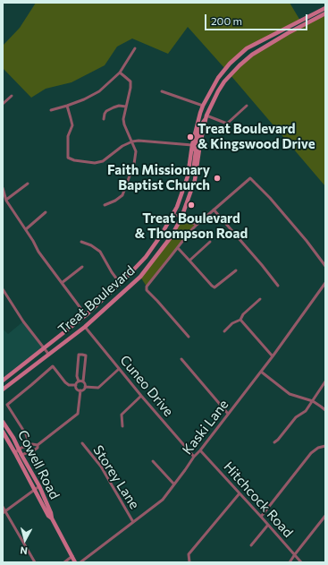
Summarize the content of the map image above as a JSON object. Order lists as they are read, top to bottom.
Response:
{
  "streets": {
    "main road": ["Treat Boulevard", "Cowell Road"],
    "street": [
      "Cuneo Drive",
      "Kaski Lane",
      "Storey Lane",
      "Hitchcock Road"
    ]
  },
  "crossings": [
    ["Treat Boulevard", "Cuneo Drive"],
    ["Cuneo Drive", "Kaski Lane"],
    ["Kaski Lane", "Storey Lane"],
    ["Kaski Lane", "Hitchcock Road"]
  ],
  "places": ["Treat Boulevard & Kingswood Drive", "Faith Missionary Baptist Church", "Treat Boulevard & Thompson Road"],
  "scale_bar": "200 m",
  "north": "bottom"
}
